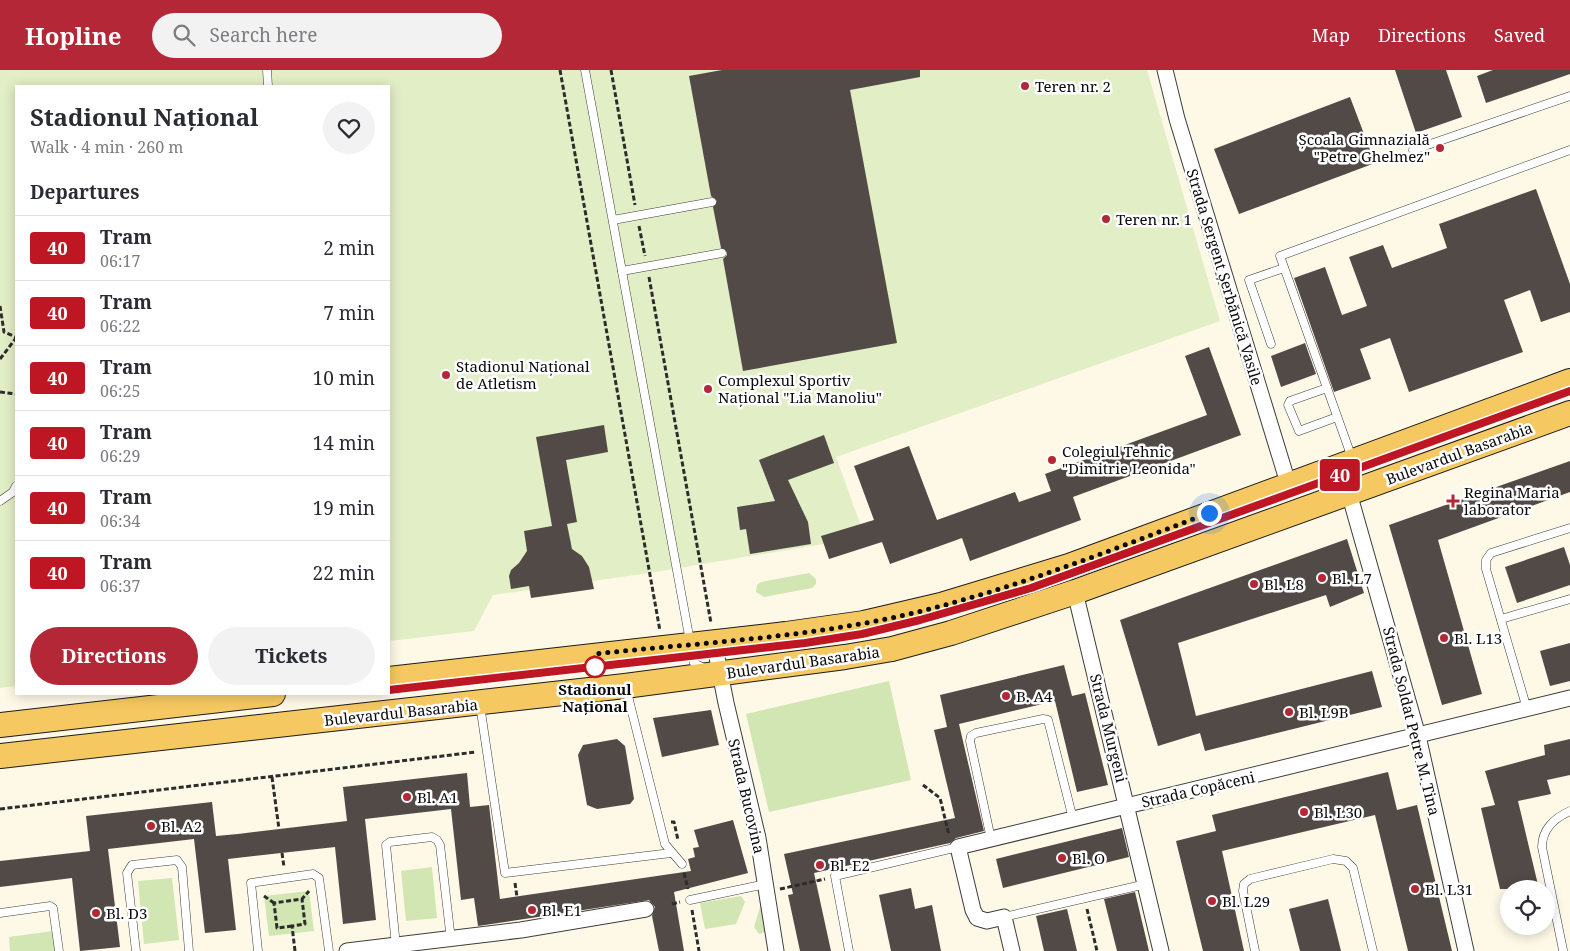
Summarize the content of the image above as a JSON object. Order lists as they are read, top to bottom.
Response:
{
  "streets": {
    "main road": ["Bulevardul Basarabia"],
    "street": [
      "Strada Sergent Șerbănică Vasile",
      "Strada Soldat Petre M. Tina",
      "Strada Murgeni",
      "Strada Copăceni",
      "Strada Bucovina"
    ]
  },
  "crossings": [
    ["Strada Sergent Șerbănică Vasile", "Bulevardul Basarabia"],
    ["Bulevardul Basarabia", "Strada Soldat Petre M. Tina"],
    ["Bulevardul Basarabia", "Strada Murgeni"],
    ["Bulevardul Basarabia", "Strada Bucovina"],
    ["Strada Soldat Petre M. Tina", "Strada Copăceni"],
    ["Strada Murgeni", "Strada Copăceni"]
  ],
  "places": {
    "other": [
      "Teren nr. 2",
      "Școala Gimnazială \"Petre Ghelmez\"",
      "Teren nr. 1",
      "Stadionul Național de Atletism",
      "Complexul Sportiv Național \"Lia Manoliu\"",
      "Colegiul Tehnic \"Dimitrie Leonida\"",
      "Bl. L7",
      "Bl. L8",
      "Bl. L13",
      "Stadionul Național",
      "B. A4",
      "Bl. L9B",
      "Bl. A1",
      "Bl. L30",
      "Bl. A2",
      "Bl. O",
      "Bl. E2",
      "Bl. L31",
      "Bl. L29",
      "Bl. E1",
      "Bl. D3"
    ],
    "health": ["Regina Maria laborator"]
  },
  "lines": ["tram line 40"],
  "page": {
    "header": "Hopline",
    "search": "Search here",
    "nav": ["Map", "Directions", "Saved"],
    "on_map": "40",
    "heading": [
      ["Stadionul Național", "Walk · 4 min · 260 m"],
      "Departures"
    ],
    "list": [
      {
        "mark": "40",
        "name": "Tram",
        "note": "06:17",
        "value": "2 min"
      },
      {
        "mark": "40",
        "name": "Tram",
        "note": "06:22",
        "value": "7 min"
      },
      {
        "mark": "40",
        "name": "Tram",
        "note": "06:25",
        "value": "10 min"
      },
      {
        "mark": "40",
        "name": "Tram",
        "note": "06:29",
        "value": "14 min"
      },
      {
        "mark": "40",
        "name": "Tram",
        "note": "06:34",
        "value": "19 min"
      },
      {
        "mark": "40",
        "name": "Tram",
        "note": "06:37",
        "value": "22 min"
      }
    ],
    "buttons": ["Directions", "Tickets"]
  }
}
